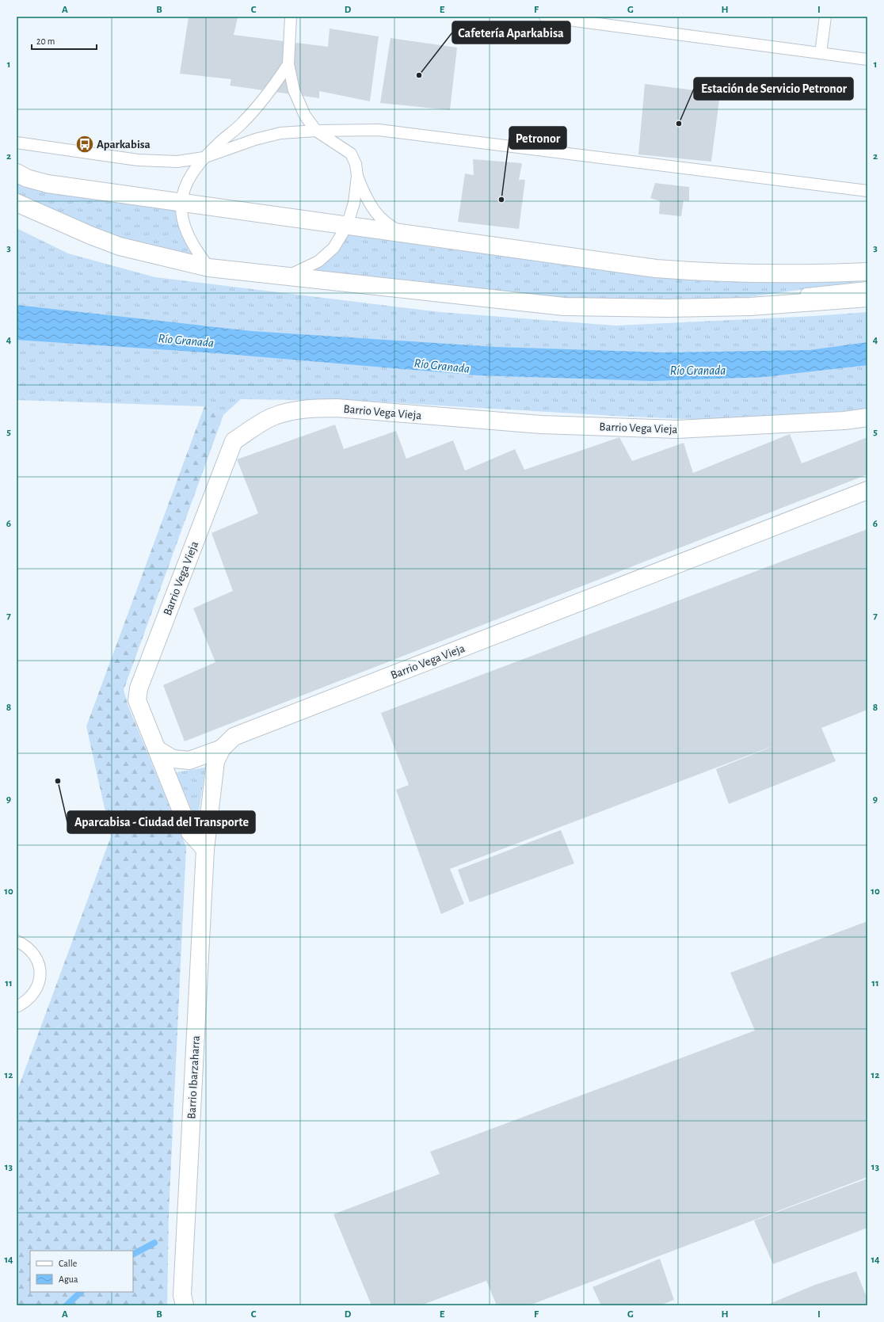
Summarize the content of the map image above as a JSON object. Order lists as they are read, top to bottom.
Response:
{
  "streets": {
    "street": ["Barrio Vega Vieja", "Barrio Ibarzaharra"]
  },
  "crossings": [
    ["Barrio Vega Vieja", "Barrio Ibarzaharra"]
  ],
  "water": ["Río Granada"],
  "places": {
    "other": [
      "Cafetería Aparkabisa",
      "Estación de Servicio Petronor",
      "Petronor",
      "Aparcabisa - Ciudad del Transporte"
    ],
    "bus stop": ["Aparkabisa"]
  },
  "legend": ["Calle", "Agua"],
  "scale_bar": "20 m",
  "grid": {
    "columns": [
      "A",
      "B",
      "C",
      "D",
      "E",
      "F",
      "G",
      "H",
      "I"
    ],
    "rows": [
      "1",
      "2",
      "3",
      "4",
      "5",
      "6",
      "7",
      "8",
      "9",
      "10",
      "11",
      "12",
      "13",
      "14"
    ]
  }
}
